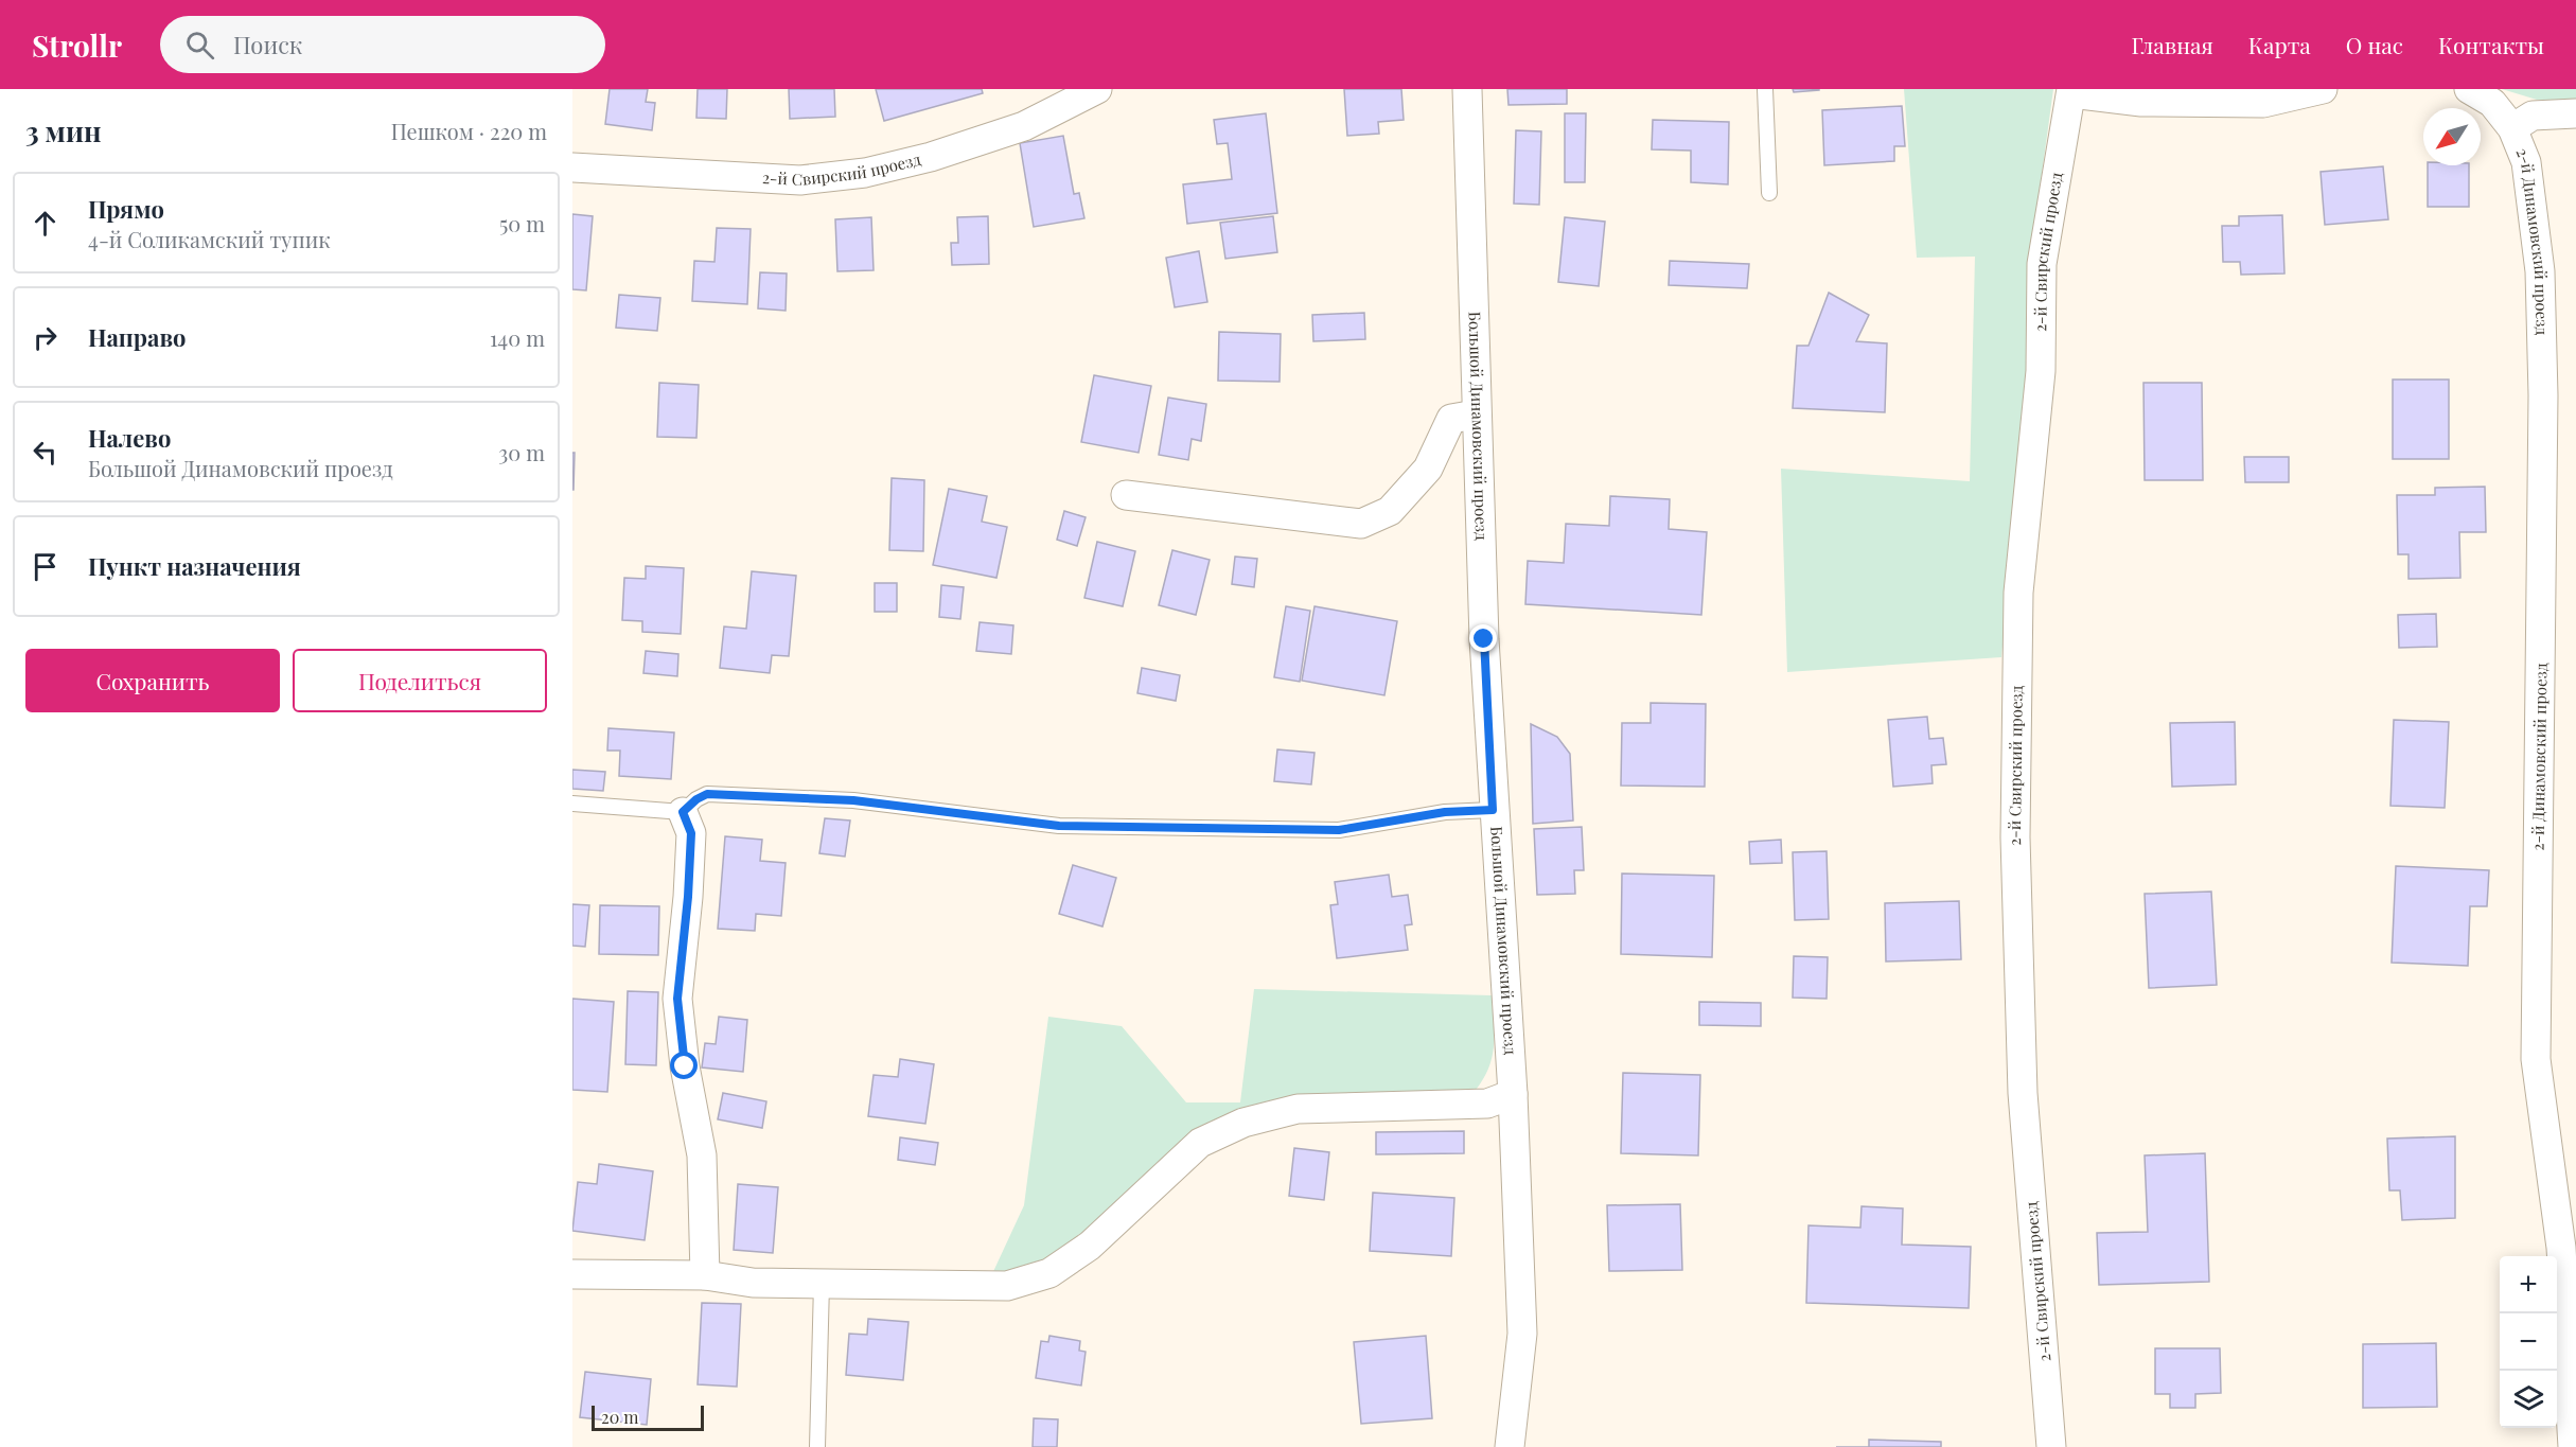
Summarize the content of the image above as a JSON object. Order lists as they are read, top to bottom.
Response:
{
  "streets": {
    "street": ["2-й Свирский проезд", "2-й Динамовский проезд", "Большой Динамовский проезд"]
  },
  "scale_bar": "20 m",
  "north": "bottom left",
  "page": {
    "header": "Strollr",
    "search": "Поиск",
    "nav": [
      "Главная",
      "Карта",
      "О нас",
      "Контакты"
    ],
    "heading": ["3 мин", "Пешком · 220 m"],
    "list": [
      ["Прямо", "4-й Соликамский тупик", "50 m"],
      ["Направо", "140 m"],
      ["Налево", "Большой Динамовский проезд", "30 m"],
      "Пункт назначения"
    ],
    "buttons": ["Сохранить", "Поделиться"],
    "map_buttons": ["+", "−"],
    "scale": "20 m"
  }
}
